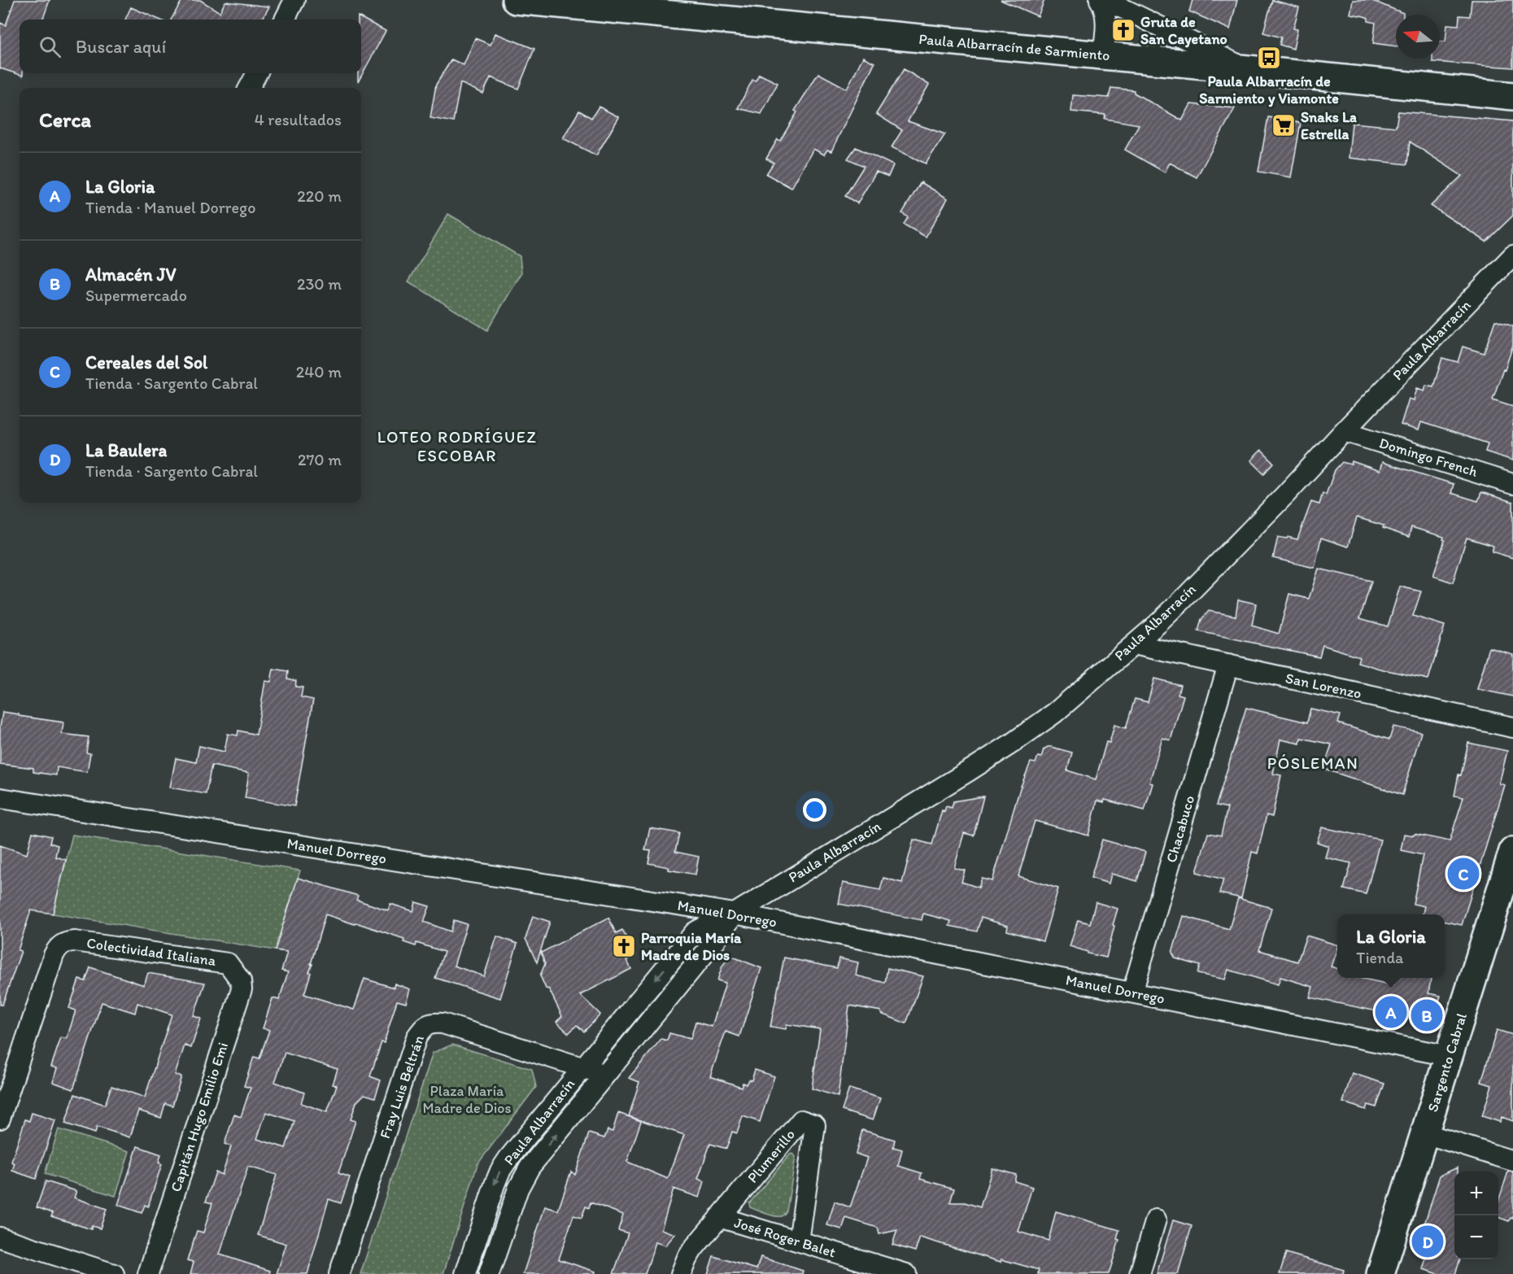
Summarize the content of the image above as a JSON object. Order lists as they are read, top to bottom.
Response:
{
  "streets": {
    "main road": ["Paula Albarracín de Sarmiento", "Sargento Cabral"],
    "street": [
      "Paula Albarracín",
      "Domingo French",
      "San Lorenzo",
      "Chacabuco",
      "Manuel Dorrego",
      "Colectividad Italiana",
      "Fray Luis Beltrán",
      "Capitán Hugo Emilio Emi",
      "Plumerillo",
      "José Roger Balet"
    ]
  },
  "crossings": [
    ["Paula Albarracín", "Domingo French"],
    ["Paula Albarracín", "San Lorenzo"],
    ["Paula Albarracín", "Manuel Dorrego"],
    ["Paula Albarracín", "Fray Luis Beltrán"],
    ["San Lorenzo", "Chacabuco"],
    ["Chacabuco", "Manuel Dorrego"],
    ["Manuel Dorrego", "Sargento Cabral"],
    ["Colectividad Italiana", "Capitán Hugo Emilio Emi"],
    ["Plumerillo", "José Roger Balet"]
  ],
  "districts": ["LOTEO RODRÍGUEZ ESCOBAR", "PÓSLEMAN"],
  "parks": ["Plaza María Madre de Dios"],
  "places": {
    "church": ["Gruta de San Cayetano", "Parroquia María Madre de Dios"],
    "bus stop": ["Paula Albarracín de Sarmiento y Viamonte"],
    "supermarket": ["Snaks La Estrella"]
  },
  "north": "left",
  "page": {
    "search": "Buscar aquí",
    "heading": ["Cerca", "4 resultados"],
    "list": [
      {
        "mark": "A",
        "name": "La Gloria",
        "note": "Tienda · Manuel Dorrego",
        "value": "220 m"
      },
      {
        "mark": "B",
        "name": "Almacén JV",
        "note": "Supermercado",
        "value": "230 m"
      },
      {
        "mark": "C",
        "name": "Cereales del Sol",
        "note": "Tienda · Sargento Cabral",
        "value": "240 m"
      },
      {
        "mark": "D",
        "name": "La Baulera",
        "note": "Tienda · Sargento Cabral",
        "value": "270 m"
      }
    ],
    "pins": [
      "C",
      "A",
      "B",
      "D"
    ],
    "popup": ["La Gloria", "Tienda"],
    "map_buttons": ["+", "−"]
  }
}
